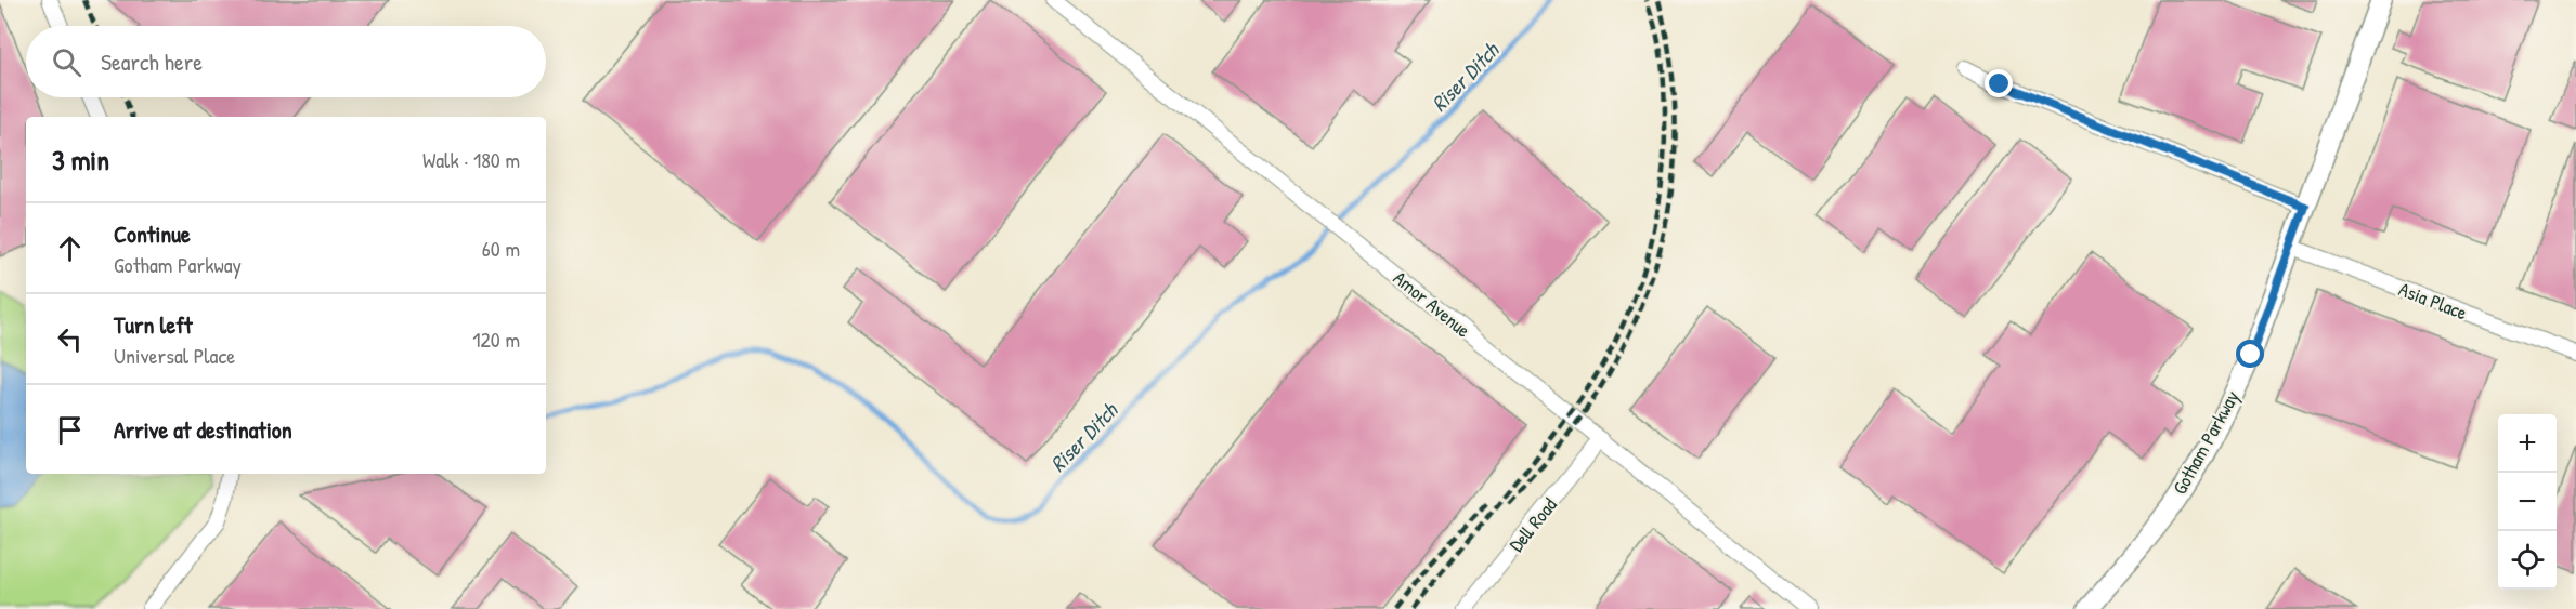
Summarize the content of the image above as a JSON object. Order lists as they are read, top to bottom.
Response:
{
  "streets": {
    "street": [
      "Asia Place",
      "Amor Avenue",
      "Gotham Parkway",
      "Dell Road"
    ]
  },
  "crossings": [
    ["Asia Place", "Gotham Parkway"],
    ["Amor Avenue", "Dell Road"]
  ],
  "water": ["Riser Ditch"],
  "page": {
    "search": "Search here",
    "heading": ["3 min", "Walk · 180 m"],
    "list": [
      ["Continue", "Gotham Parkway", "60 m"],
      ["Turn left", "Universal Place", "120 m"],
      "Arrive at destination"
    ],
    "map_buttons": ["+", "−"]
  }
}
